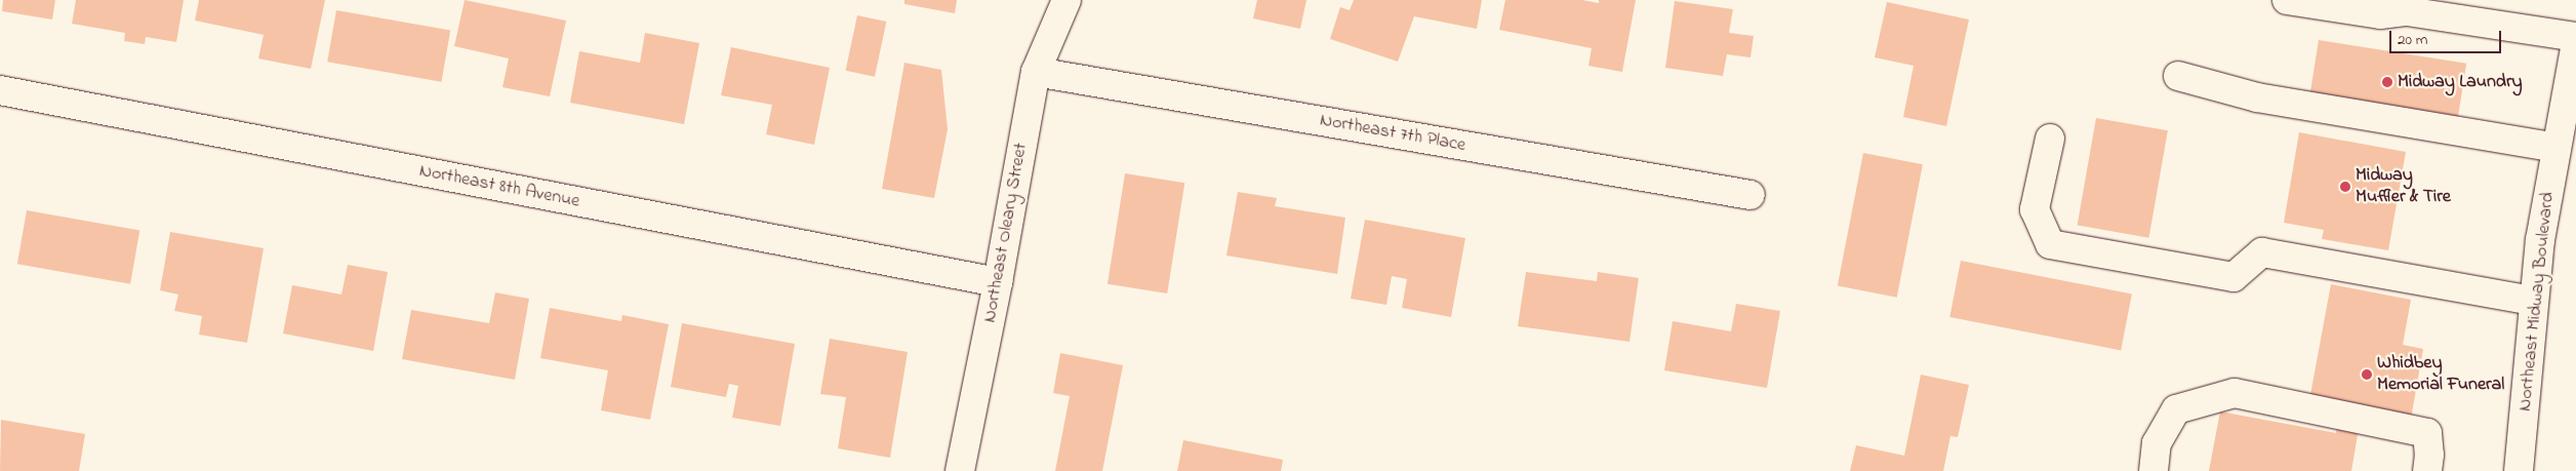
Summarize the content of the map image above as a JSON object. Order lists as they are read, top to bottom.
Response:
{
  "streets": {
    "street": [
      "Northeast 7th Place",
      "Northeast 8th Avenue",
      "Northeast Oleary Street",
      "Northeast Midway Boulevard"
    ]
  },
  "crossings": [
    ["Northeast 7th Place", "Northeast Oleary Street"],
    ["Northeast 8th Avenue", "Northeast Oleary Street"]
  ],
  "places": ["Midway Laundry", "Midway Muffler & Tire", "Whidbey Memorial Funeral"],
  "scale_bar": "20 m"
}
